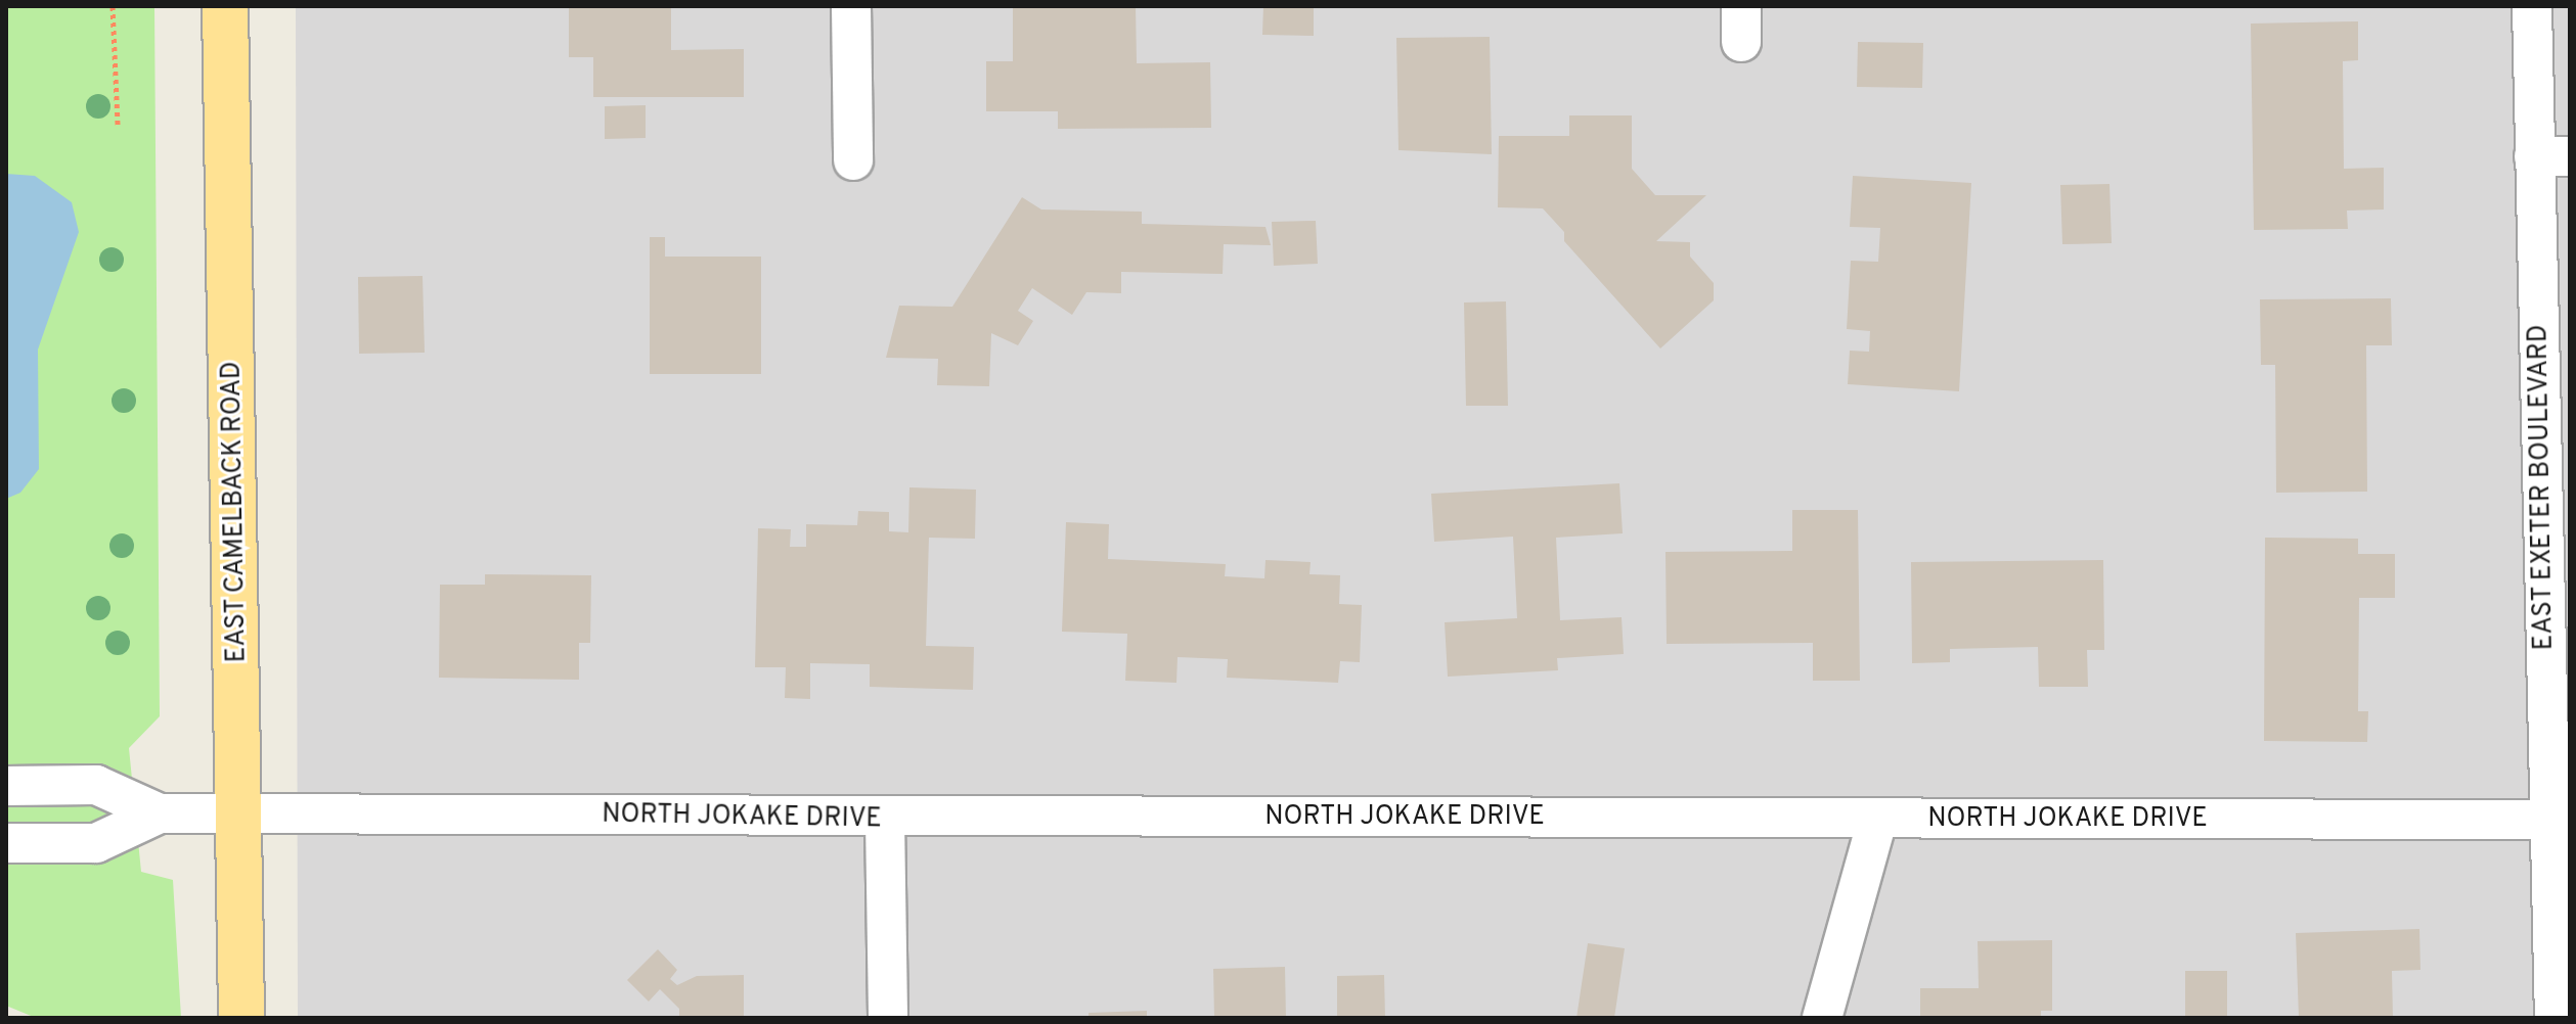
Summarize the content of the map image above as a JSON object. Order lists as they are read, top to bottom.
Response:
{
  "streets": {
    "main road": ["EAST CAMELBACK ROAD"],
    "street": ["EAST EXETER BOULEVARD", "NORTH JOKAKE DRIVE"]
  },
  "crossings": [
    ["EAST EXETER BOULEVARD", "NORTH JOKAKE DRIVE"],
    ["EAST CAMELBACK ROAD", "NORTH JOKAKE DRIVE"]
  ]
}
